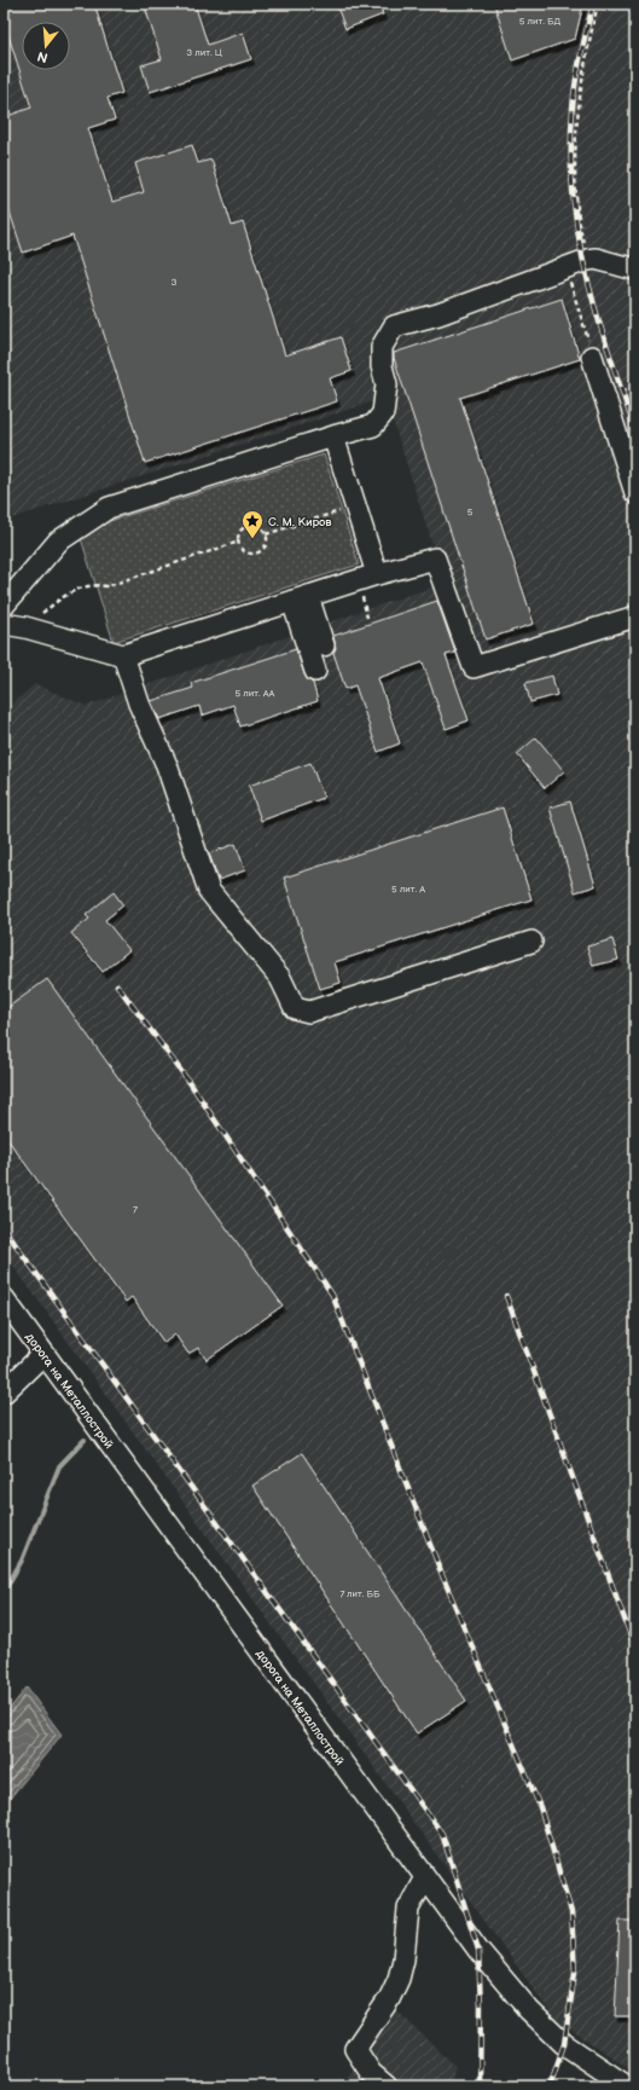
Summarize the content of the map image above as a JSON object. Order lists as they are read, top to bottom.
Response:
{
  "streets": {
    "street": ["дорога на Металлострой"]
  },
  "places": {
    "place": ["С. М. Киров"]
  },
  "house_numbers": [
    "5 лит. БД",
    "3 лит. Ц",
    "3",
    "5",
    "5 лит. АА",
    "5 лит. А",
    "7",
    "7 лит. ББ"
  ],
  "north": "bottom"
}
